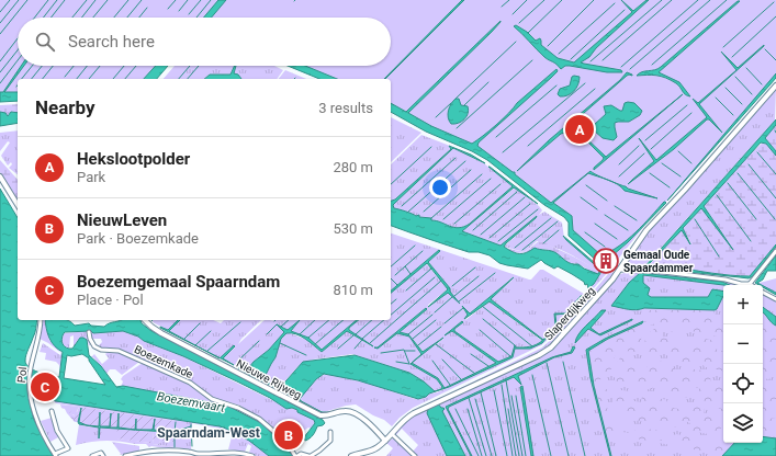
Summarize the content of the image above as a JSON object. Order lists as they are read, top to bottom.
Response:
{
  "streets": {
    "street": [
      "Slaperdijkweg",
      "Boezemkade",
      "Pol",
      "Nieuwe Rijweg"
    ]
  },
  "crossings": [
    ["Slaperdijkweg", "Nieuwe Rijweg"]
  ],
  "districts": ["Spaarndam-West"],
  "water": ["Boezemvaart"],
  "places": {
    "building": ["Gemaal Oude Spaardammer"]
  },
  "page": {
    "search": "Search here",
    "heading": ["Nearby", "3 results"],
    "pins": ["A", "C", "B"],
    "list": [
      {
        "mark": "A",
        "name": "Hekslootpolder",
        "note": "Park",
        "value": "280 m"
      },
      {
        "mark": "B",
        "name": "NieuwLeven",
        "note": "Park · Boezemkade",
        "value": "530 m"
      },
      {
        "mark": "C",
        "name": "Boezemgemaal Spaarndam",
        "note": "Place · Pol",
        "value": "810 m"
      }
    ],
    "map_buttons": ["+", "−"]
  }
}
